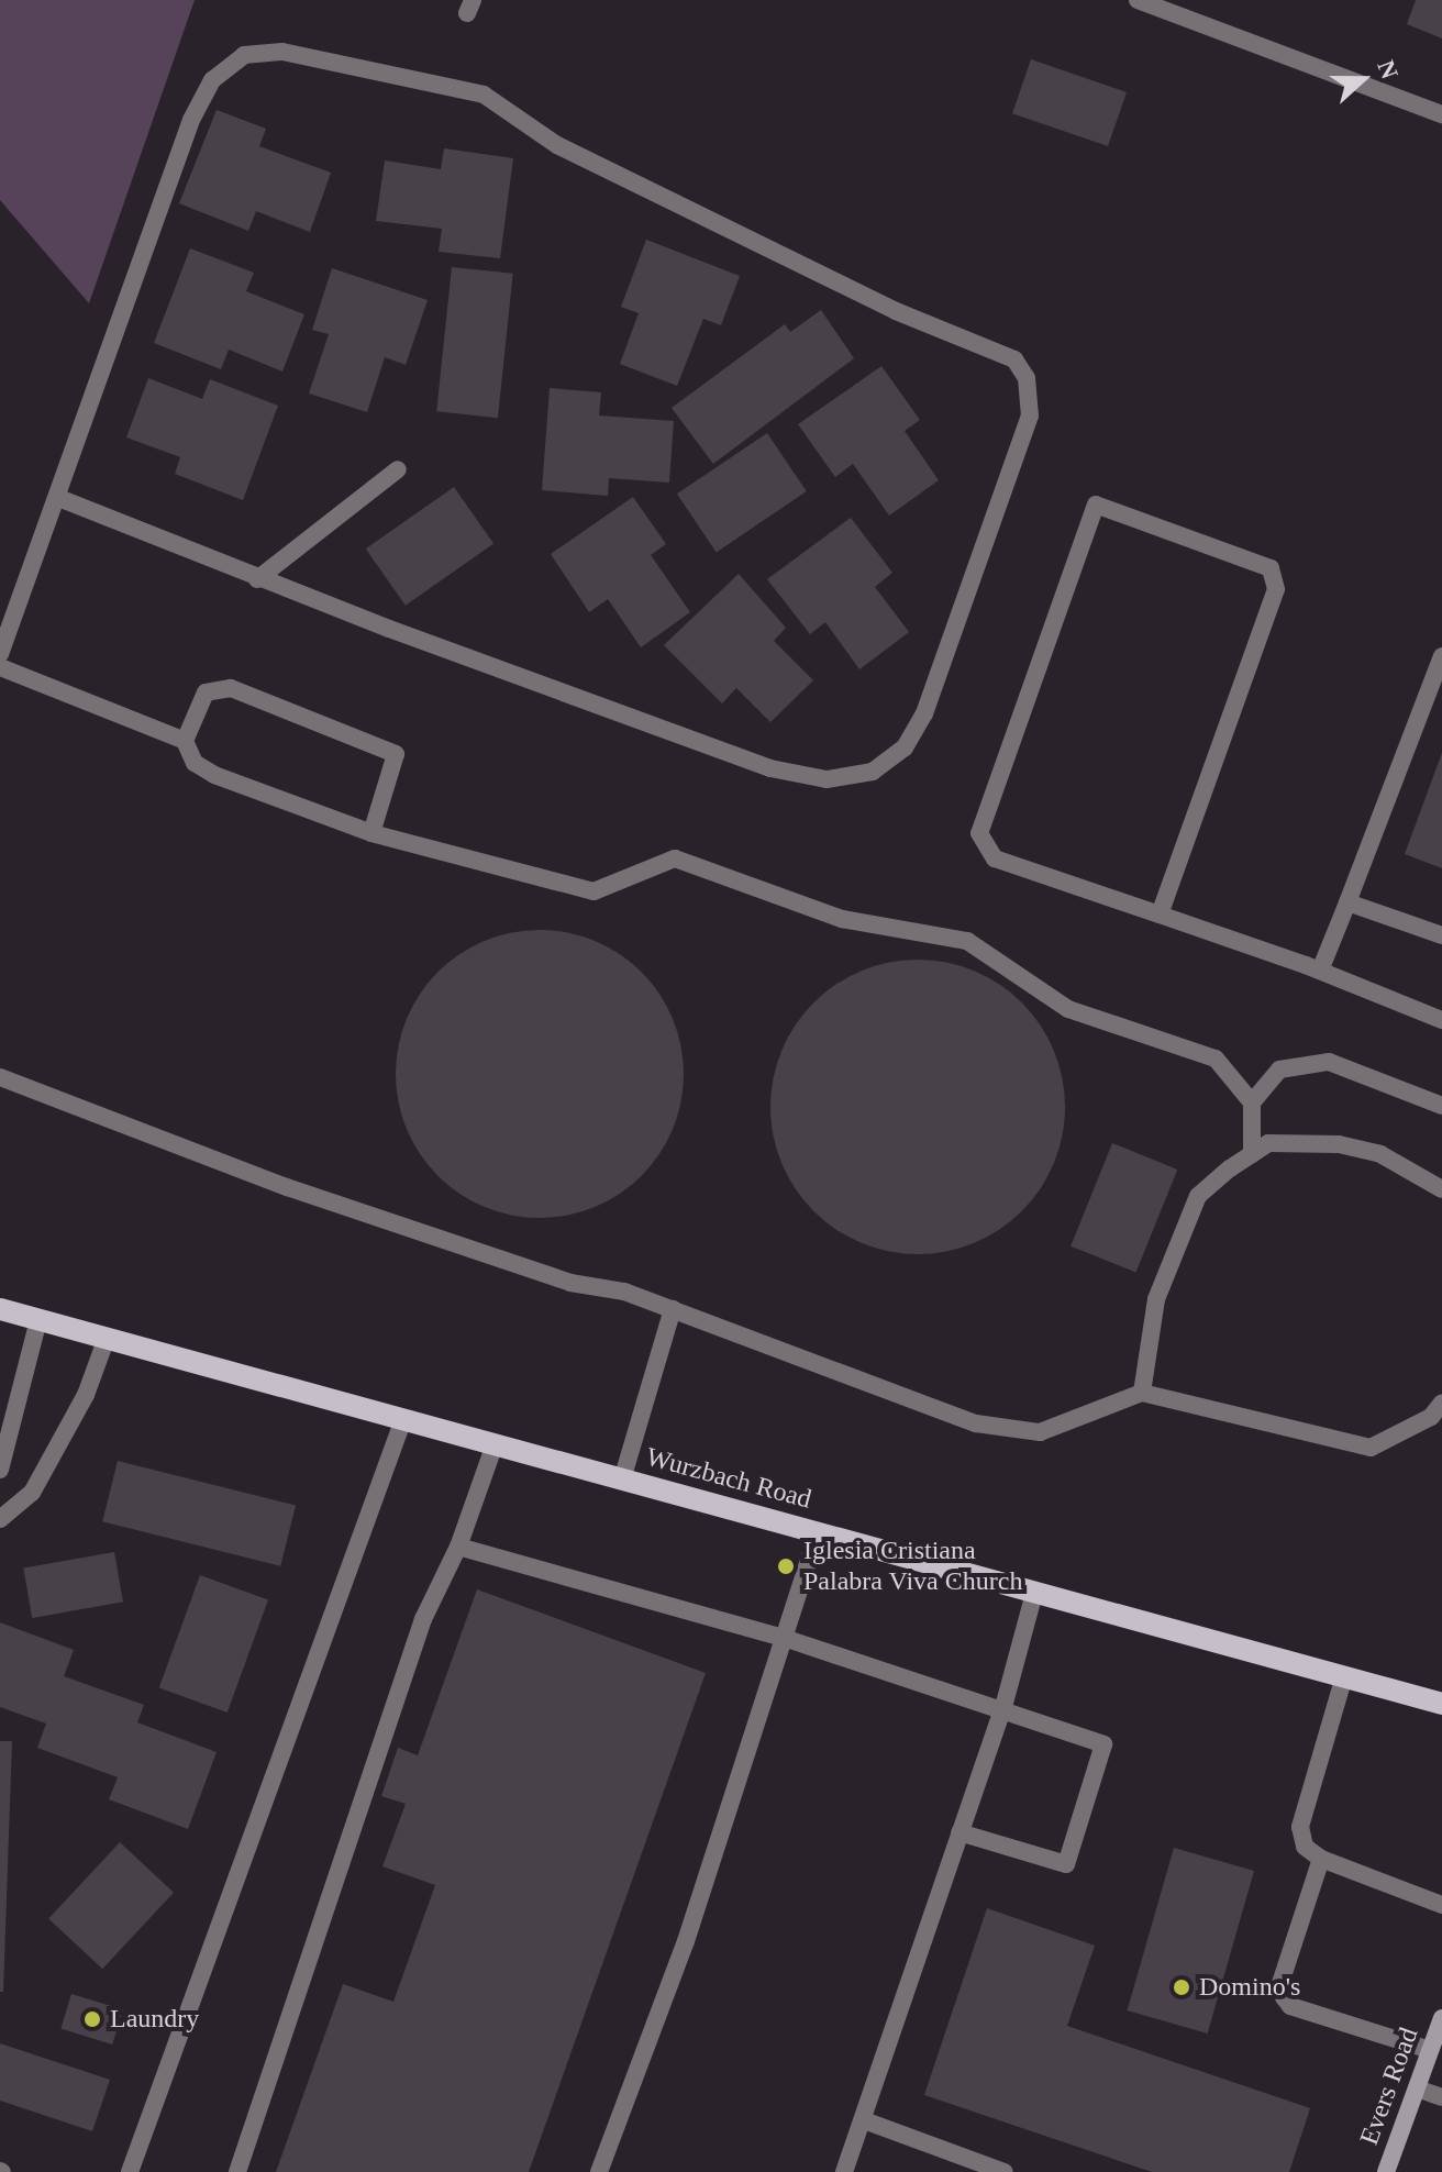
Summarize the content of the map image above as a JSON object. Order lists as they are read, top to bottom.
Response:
{
  "streets": {
    "main road": ["Wurzbach Road", "Evers Road"]
  },
  "places": ["Iglesia Cristiana Palabra Viva Church", "Domino's", "Laundry"],
  "north": "right"
}
